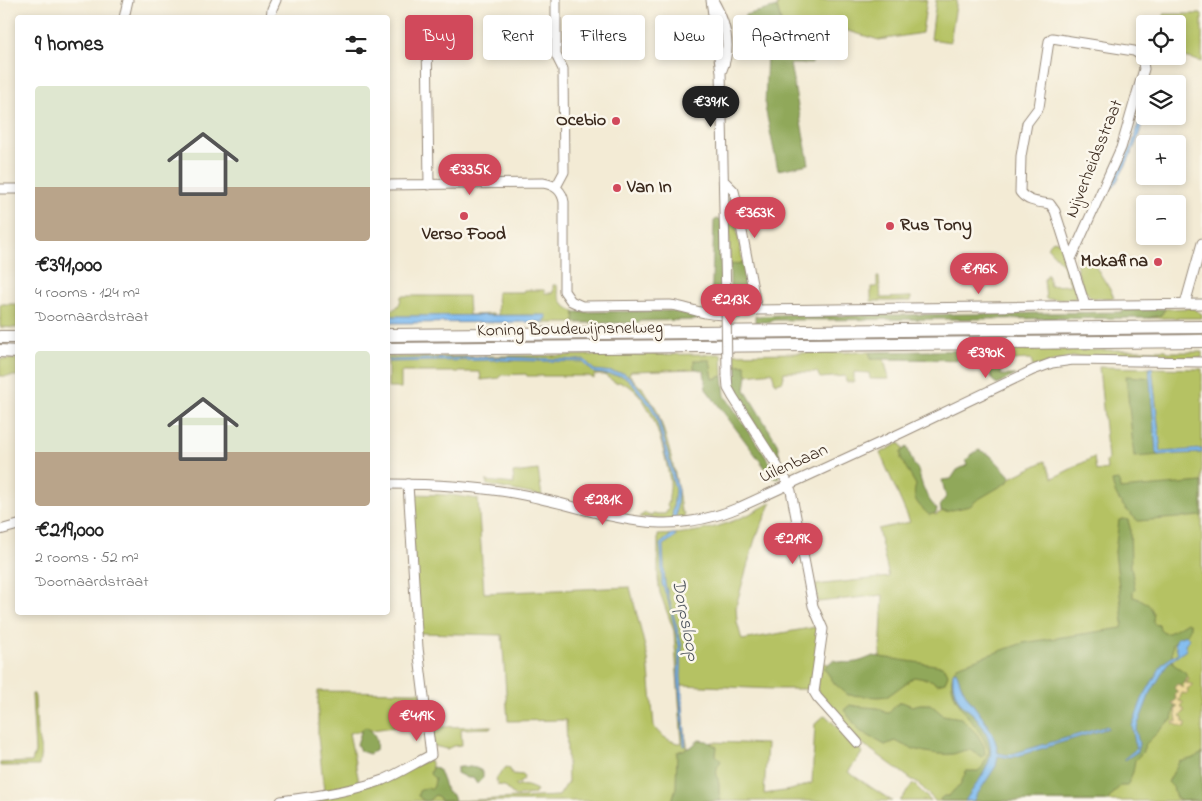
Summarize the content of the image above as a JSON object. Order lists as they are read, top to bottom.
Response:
{
  "streets": {
    "highway": ["Koning Boudewijnsnelweg"],
    "street": ["Nijverheidsstraat", "Uilenbaan"]
  },
  "water": ["Dorpsloop"],
  "places": [
    "Ocebio",
    "Van In",
    "Verso Food",
    "Rus Tony",
    "Mokafina"
  ],
  "page": {
    "map_buttons": ["+", "−"],
    "chip": [
      "Buy",
      "Rent",
      "Filters",
      "New",
      "Apartment"
    ],
    "heading": "9 homes",
    "list": [
      {
        "name": "€391,000",
        "note": "4 rooms · 124 m² · Doornaardstraat"
      },
      {
        "name": "€219,000",
        "note": "2 rooms · 52 m² · Doornaardstraat"
      }
    ],
    "price": [
      "€391K",
      "€335K",
      "€363K",
      "€196K",
      "€213K",
      "€390K",
      "€281K",
      "€219K",
      "€419K"
    ]
  }
}
